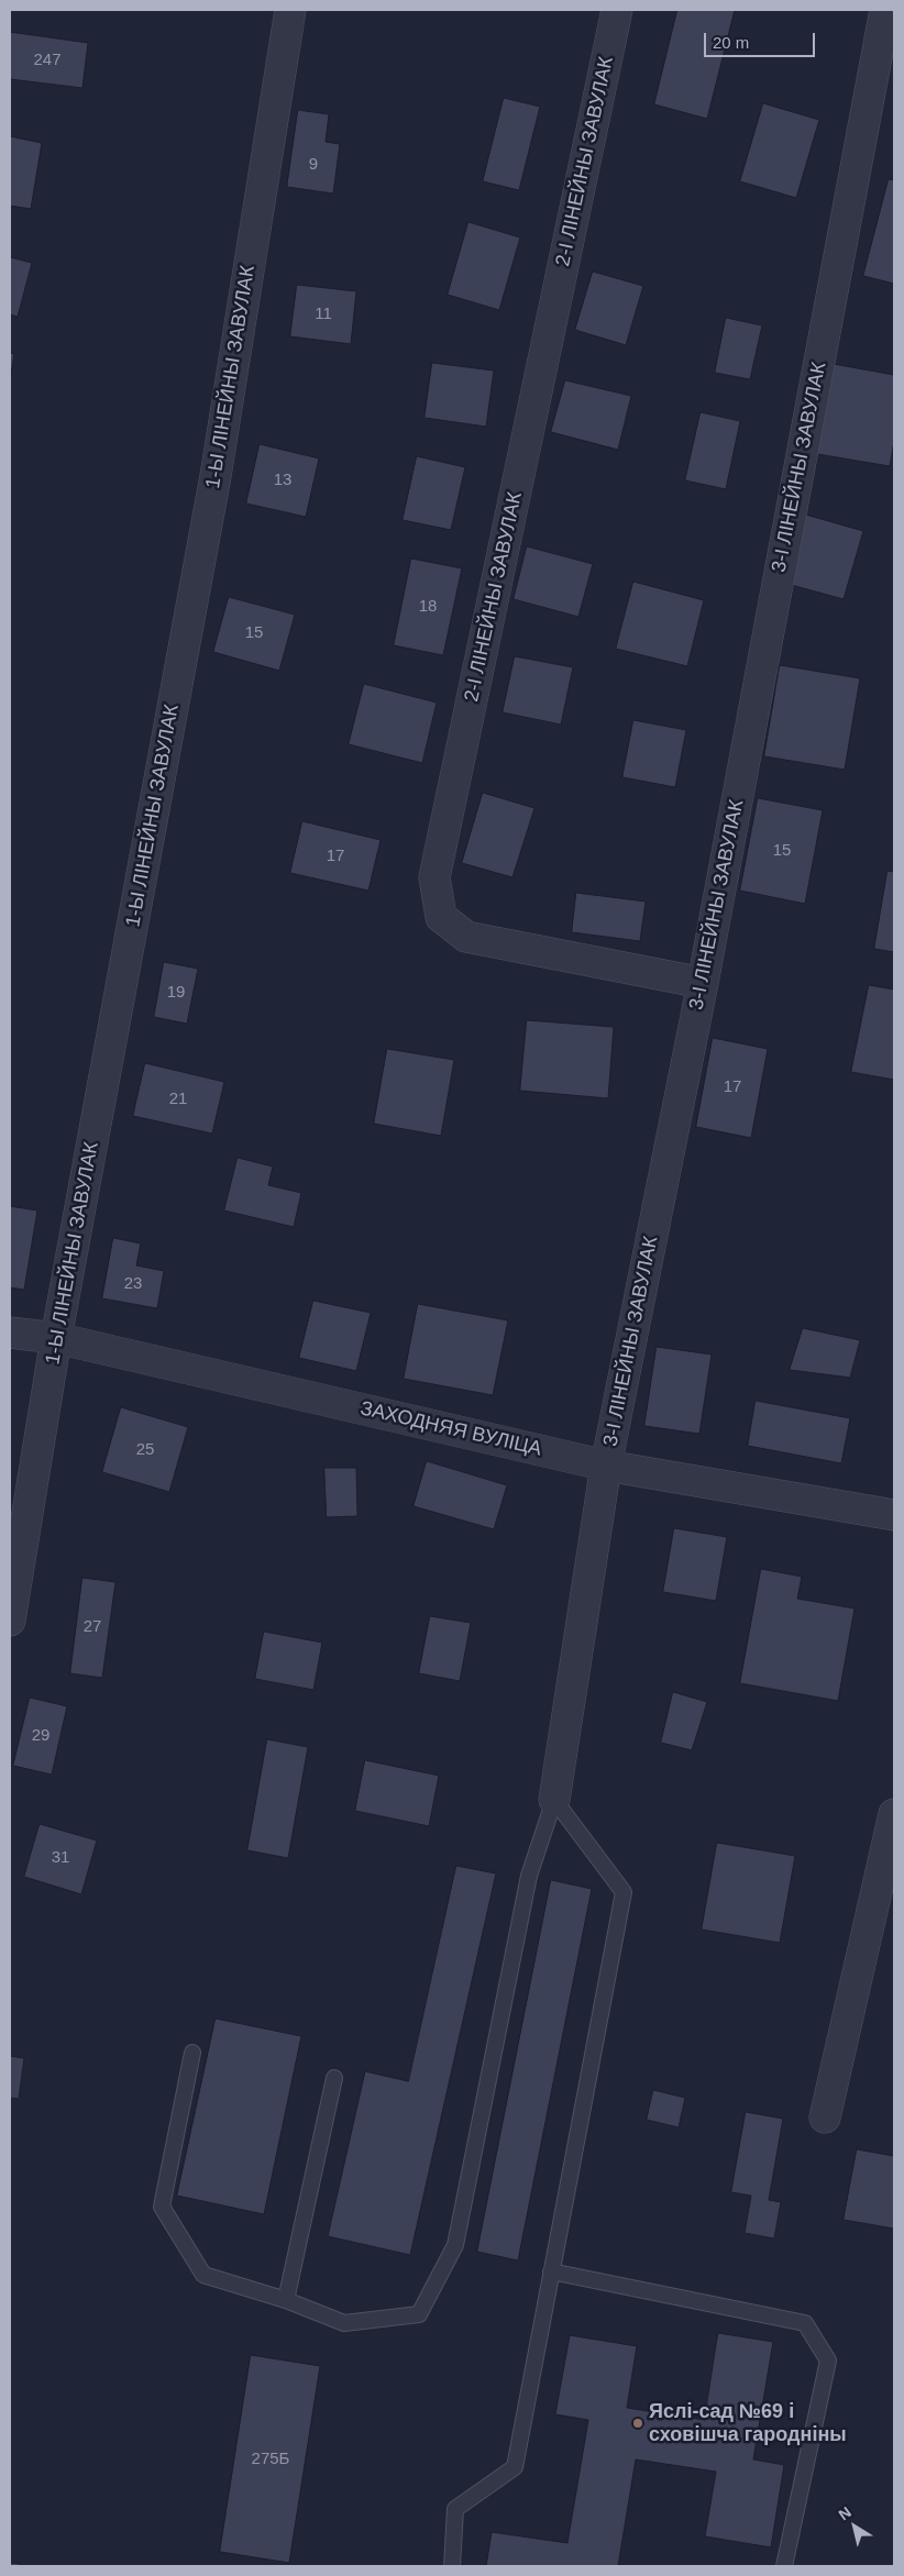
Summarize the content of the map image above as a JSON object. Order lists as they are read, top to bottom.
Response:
{
  "streets": {
    "street": [
      "2-І ЛІНЕЙНЫ ЗАВУЛАК",
      "1-Ы ЛІНЕЙНЫ ЗАВУЛАК",
      "3-І ЛІНЕЙНЫ ЗАВУЛАК",
      "ЗАХОДНЯЯ ВУЛІЦА"
    ]
  },
  "crossings": [
    ["2-І ЛІНЕЙНЫ ЗАВУЛАК", "3-І ЛІНЕЙНЫ ЗАВУЛАК"],
    ["1-Ы ЛІНЕЙНЫ ЗАВУЛАК", "ЗАХОДНЯЯ ВУЛІЦА"],
    ["3-І ЛІНЕЙНЫ ЗАВУЛАК", "ЗАХОДНЯЯ ВУЛІЦА"]
  ],
  "places": ["Яслі-сад №69 і сховішча гародніны"],
  "house_numbers": [
    "247",
    "9",
    "11",
    "13",
    "18",
    "15",
    "15",
    "17",
    "19",
    "17",
    "21",
    "23",
    "25",
    "27",
    "29",
    "31",
    "275Б"
  ],
  "scale_bar": "20 m",
  "north": "top left"
}
